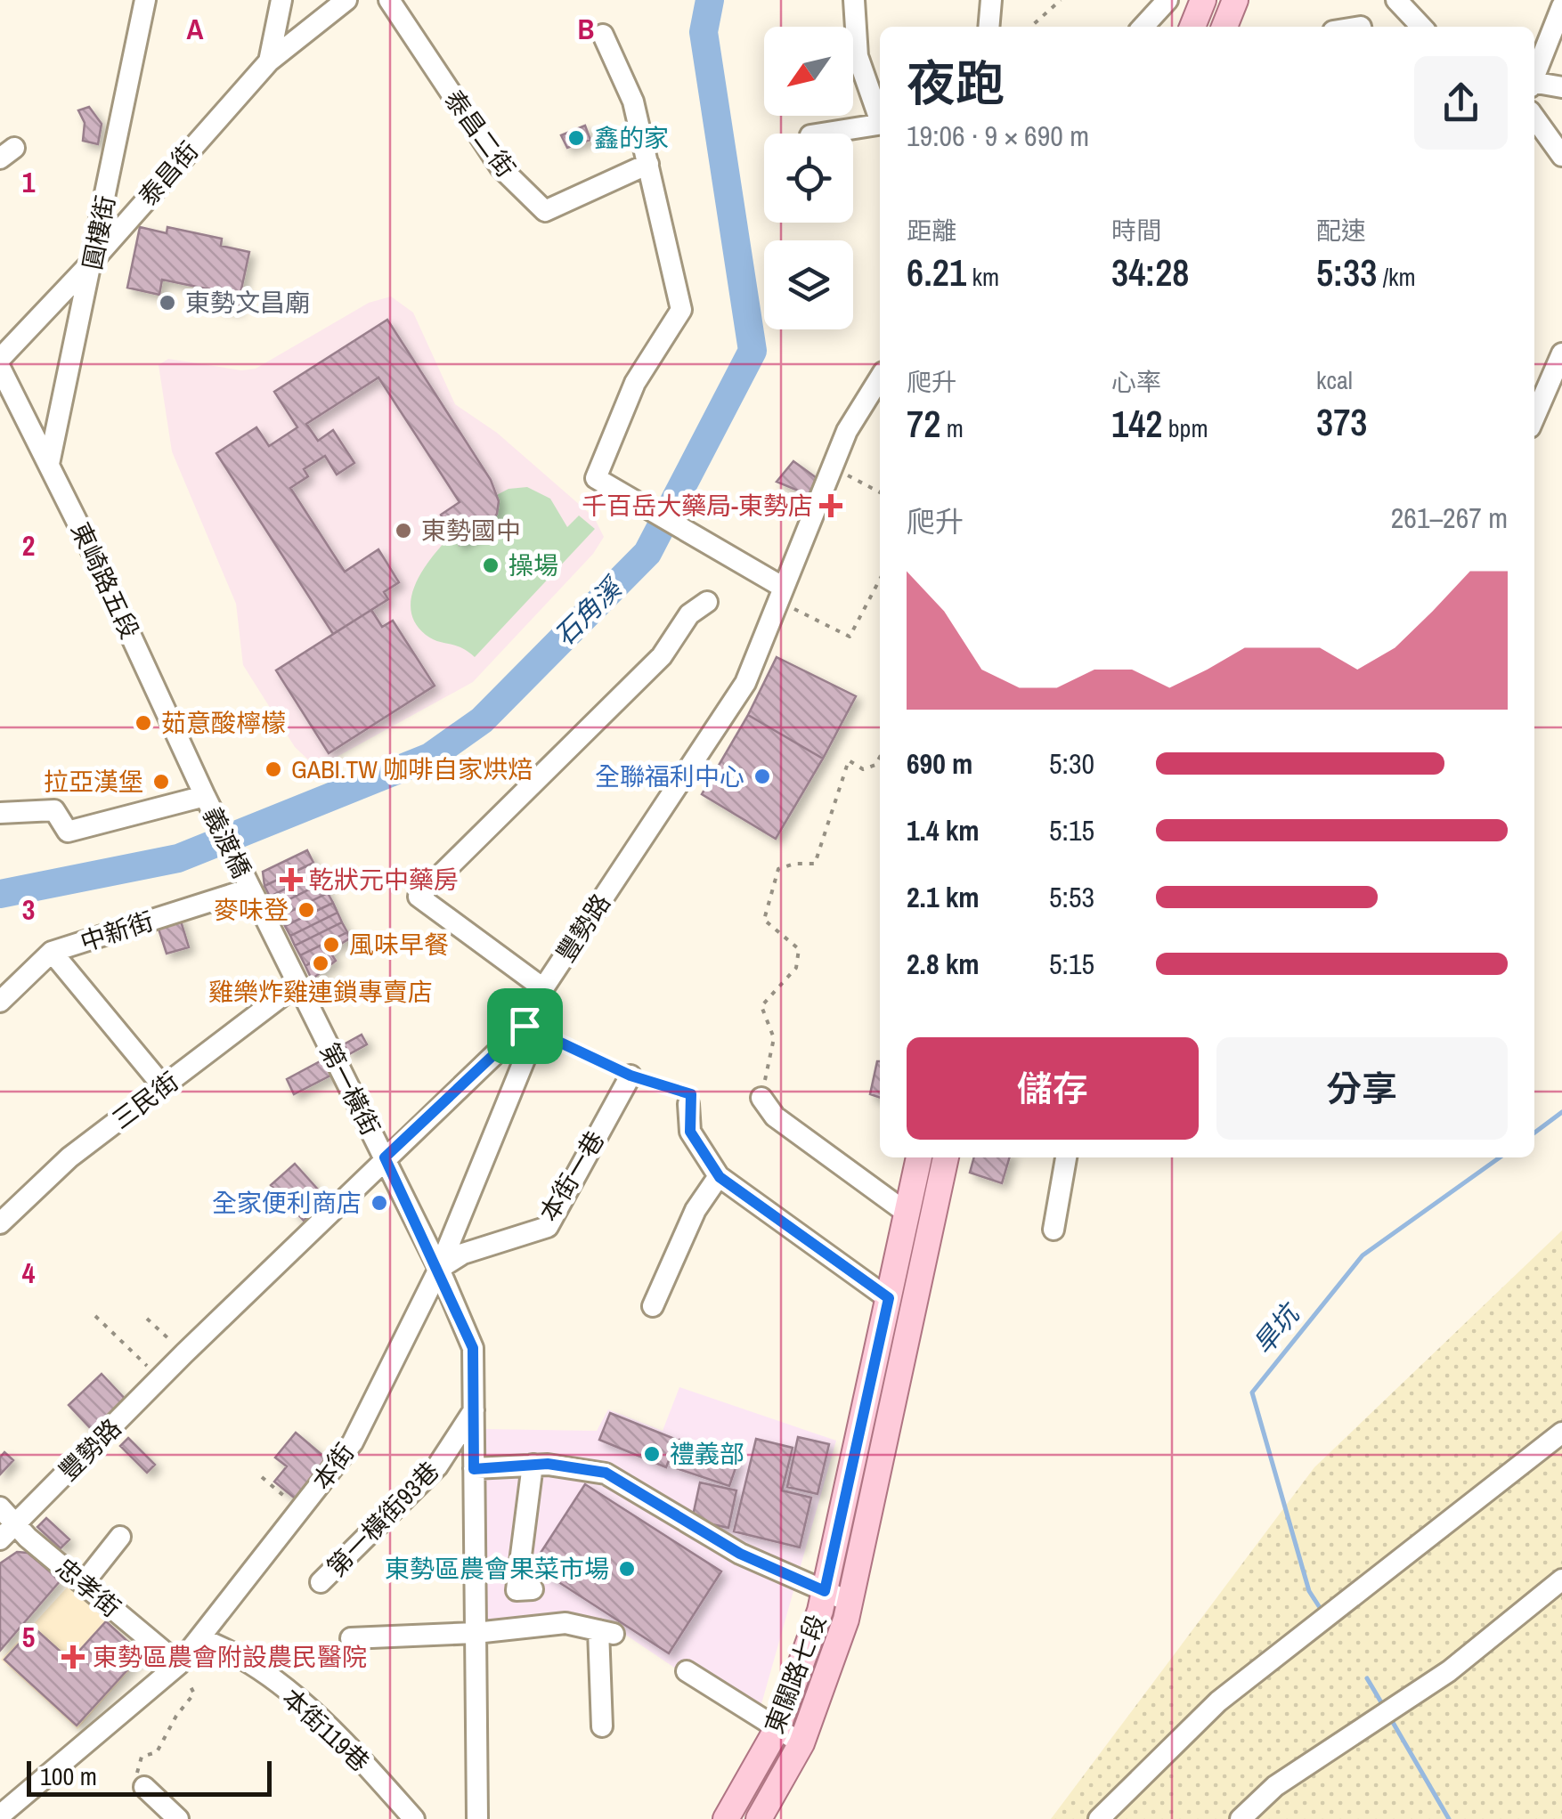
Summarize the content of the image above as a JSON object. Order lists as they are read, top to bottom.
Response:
{
  "streets": {
    "main road": ["東關路七段"],
    "street": [
      "泰昌二街",
      "泰昌街",
      "圓樓街",
      "東崎路五段",
      "義渡橋",
      "豐勢路",
      "中新街",
      "第一橫街",
      "三民街",
      "本街一巷",
      "本街",
      "第一橫街93巷",
      "忠孝街",
      "本街119巷"
    ]
  },
  "crossings": [
    ["泰昌街", "圓樓街"],
    ["圓樓街", "東崎路五段"],
    ["東崎路五段", "義渡橋"],
    ["義渡橋", "中新街"],
    ["義渡橋", "第一橫街"],
    ["豐勢路", "第一橫街"],
    ["豐勢路", "本街"],
    ["豐勢路", "忠孝街"],
    ["中新街", "第一橫街"],
    ["第一橫街", "三民街"],
    ["第一橫街", "本街一巷"],
    ["第一橫街", "本街"],
    ["第一橫街", "第一橫街93巷"],
    ["本街一巷", "本街"],
    ["本街", "忠孝街"],
    ["本街", "本街119巷"]
  ],
  "water": ["石角溪", "旱坑"],
  "places": {
    "other": [
      "鑫的家",
      "東勢文昌廟",
      "東勢國中",
      "操場",
      "茹意酸檸檬",
      "GABI.TW 咖啡自家烘焙",
      "全聯福利中心",
      "拉亞漢堡",
      "麥味登",
      "風味早餐",
      "雞樂炸雞連鎖專賣店",
      "全家便利商店",
      "禮義部",
      "東勢區農會果菜市場"
    ],
    "health": ["千百岳大藥局-東勢店", "乾狀元中藥房", "東勢區農會附設農民醫院"]
  },
  "scale_bar": "100 m",
  "north": "bottom left",
  "page": {
    "heading": ["夜跑", "19:06 · 9 × 690 m"],
    "stats": [
      ["距離", "6.21 km"],
      ["時間", "34:28"],
      ["配速", "5:33 /km"],
      ["爬升", "72 m"],
      ["心率", "142 bpm"],
      ["kcal", "373"]
    ],
    "chart": ["爬升", "261–267 m"],
    "list": [
      {
        "name": "690 m",
        "note": "5:30"
      },
      {
        "name": "1.4 km",
        "note": "5:15"
      },
      {
        "name": "2.1 km",
        "note": "5:53"
      },
      {
        "name": "2.8 km",
        "note": "5:15"
      }
    ],
    "buttons": ["儲存", "分享"],
    "scale": "100 m"
  },
  "grid": {
    "columns": ["A", "B"],
    "rows": [
      "1",
      "2",
      "3",
      "4",
      "5"
    ]
  }
}
